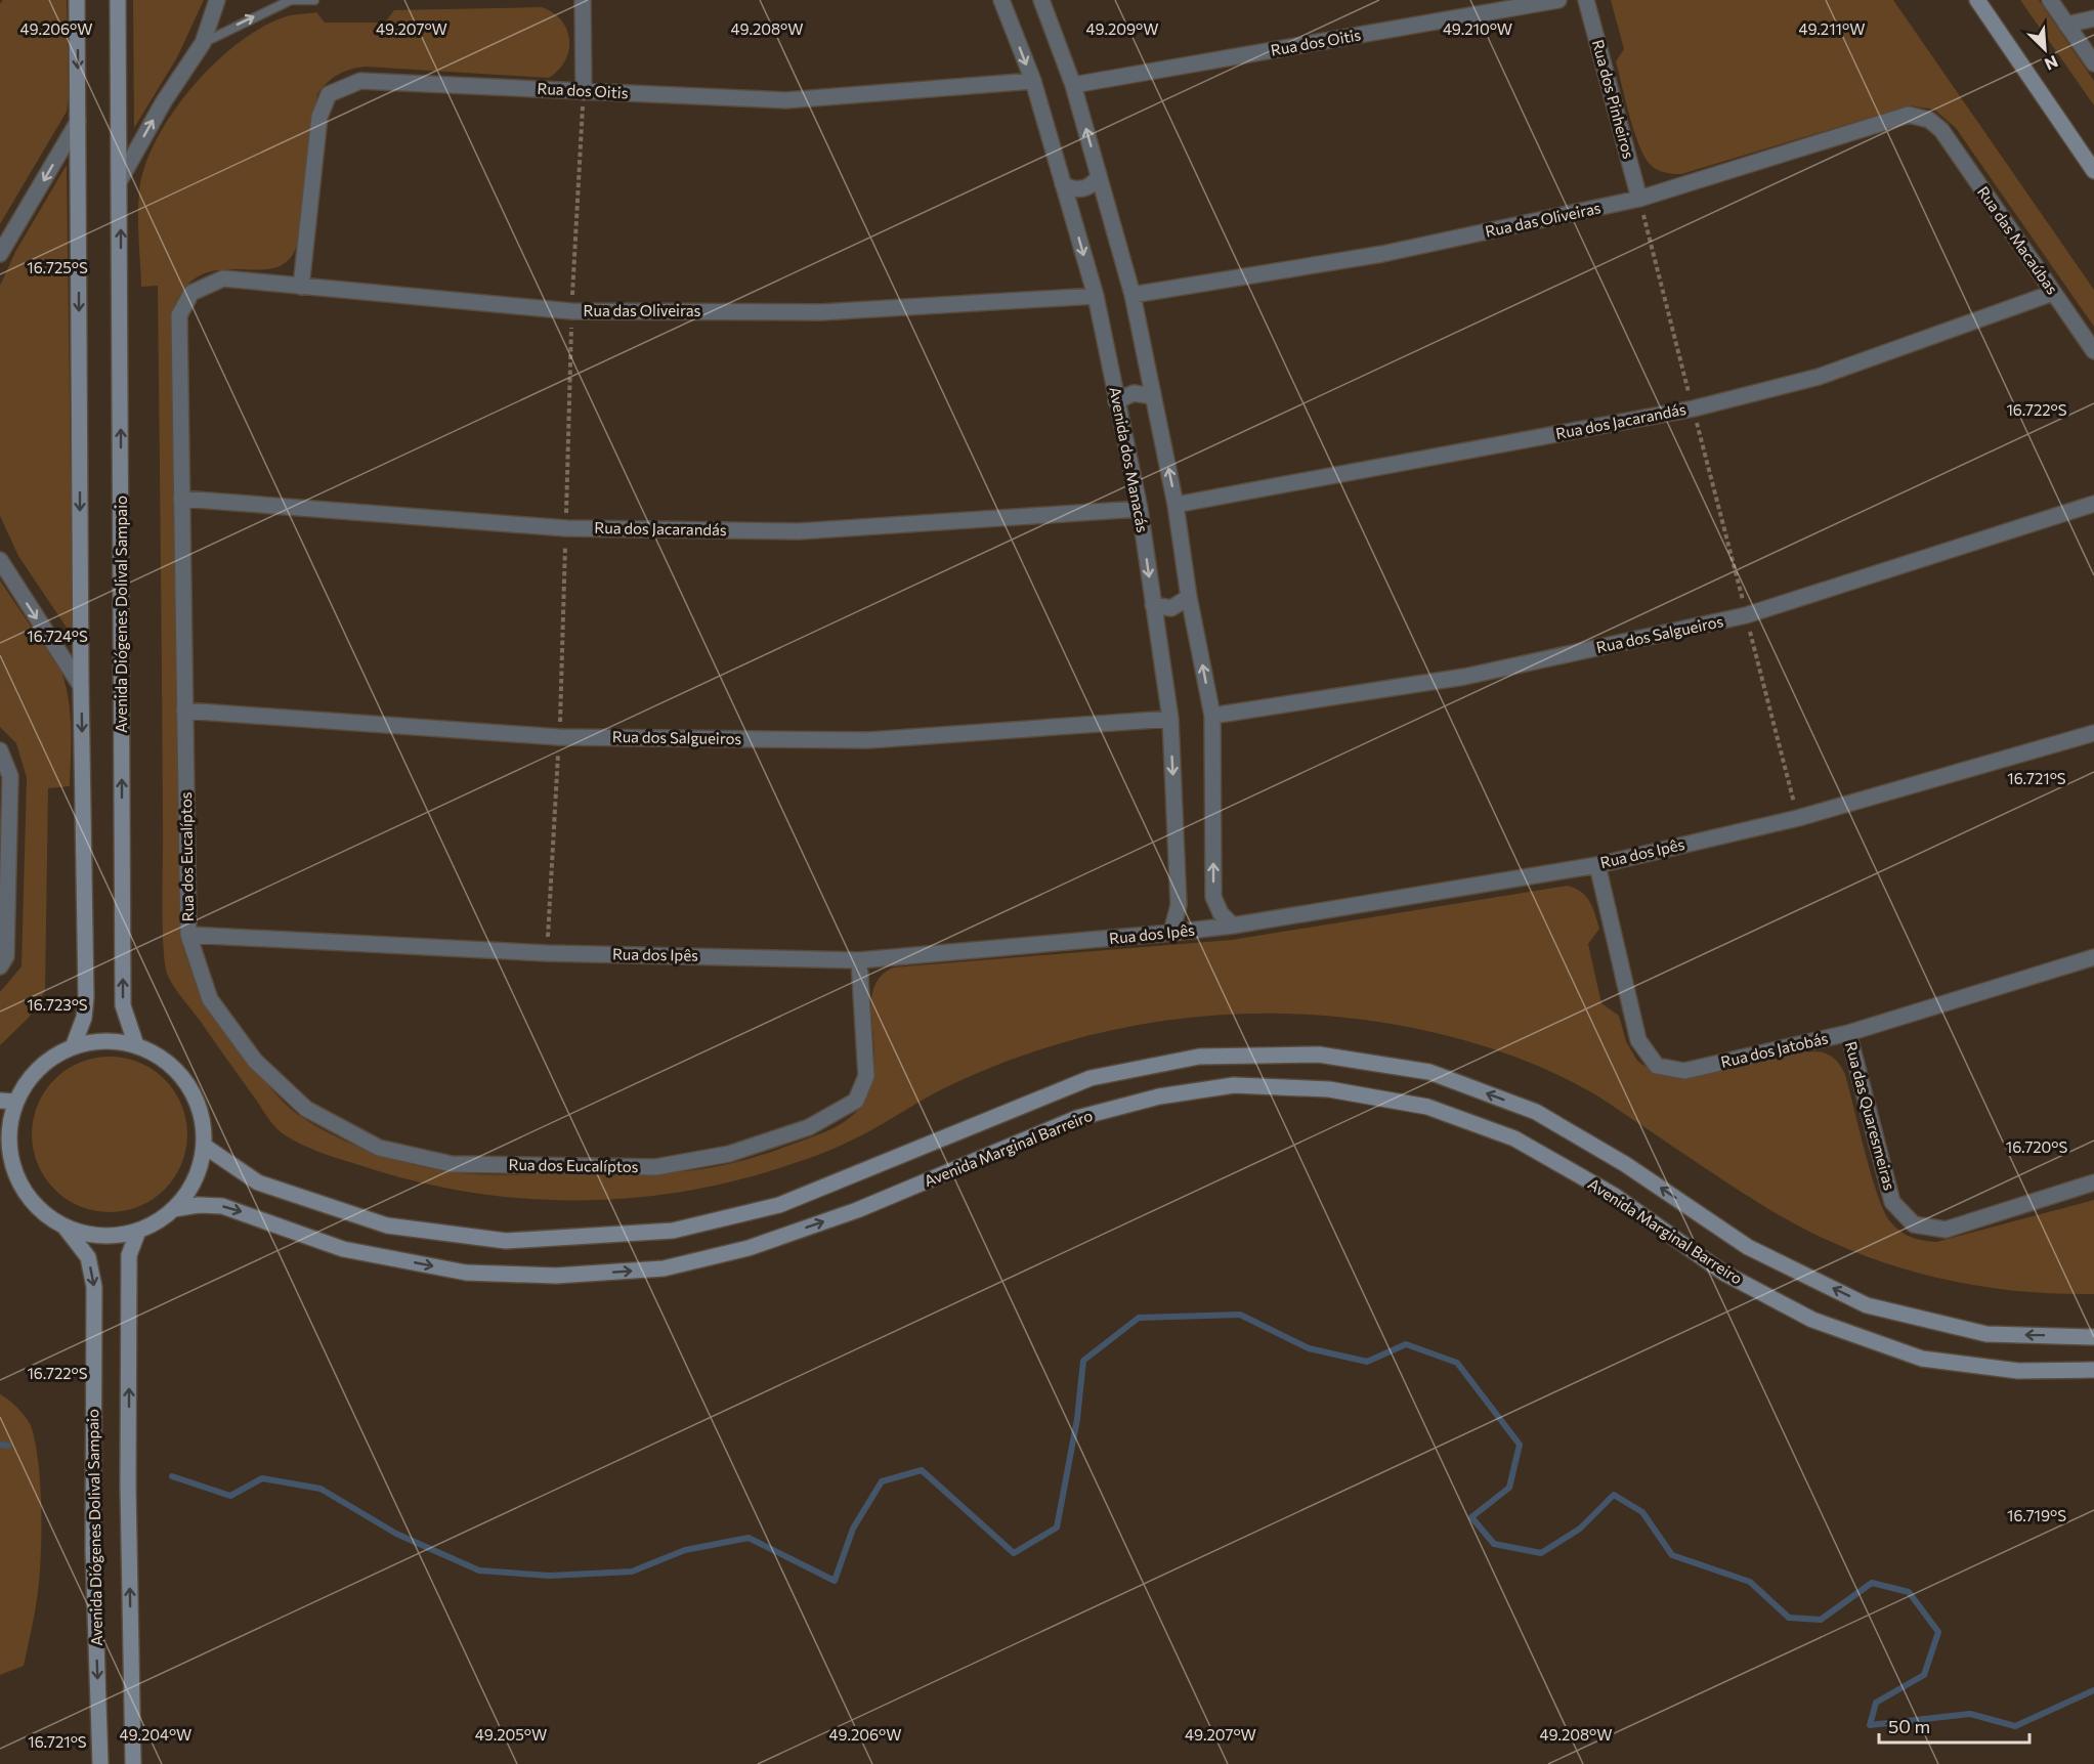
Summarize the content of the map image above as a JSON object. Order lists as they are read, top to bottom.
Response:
{
  "streets": {
    "street": [
      "Rua dos Oitis",
      "Rua dos Pinheiros",
      "Rua das Oliveiras",
      "Rua das Macaúbas",
      "Rua dos Jacarandás",
      "Avenida dos Manacás",
      "Avenida Diógenes Dolival Sampaio",
      "Rua dos Salgueiros",
      "Rua dos Ipês",
      "Rua dos Eucalíptos",
      "Rua dos Jatobás",
      "Rua das Quaresmeiras",
      "Avenida Marginal Barreiro"
    ]
  },
  "crossings": [
    ["Rua dos Oitis", "Rua das Oliveiras"],
    ["Rua dos Oitis", "Avenida dos Manacás"],
    ["Rua dos Pinheiros", "Rua das Oliveiras"],
    ["Rua das Oliveiras", "Rua das Macaúbas"],
    ["Rua das Oliveiras", "Avenida dos Manacás"],
    ["Rua das Oliveiras", "Rua dos Eucalíptos"],
    ["Rua das Macaúbas", "Rua dos Jacarandás"],
    ["Rua dos Jacarandás", "Avenida dos Manacás"],
    ["Rua dos Jacarandás", "Rua dos Eucalíptos"],
    ["Avenida dos Manacás", "Rua dos Salgueiros"],
    ["Avenida dos Manacás", "Rua dos Ipês"],
    ["Avenida Diógenes Dolival Sampaio", "Avenida Marginal Barreiro"],
    ["Rua dos Salgueiros", "Rua dos Eucalíptos"],
    ["Rua dos Ipês", "Rua dos Eucalíptos"],
    ["Rua dos Ipês", "Rua dos Jatobás"],
    ["Rua dos Jatobás", "Rua das Quaresmeiras"]
  ],
  "scale_bar": "50 m",
  "north": "bottom right",
  "coordinates": [
    "49.206°W",
    "49.207°W",
    "49.208°W",
    "49.209°W",
    "49.210°W",
    "49.211°W",
    "16.725°S",
    "16.722°S",
    "16.724°S",
    "16.721°S",
    "16.723°S",
    "16.720°S",
    "16.719°S",
    "49.204°W",
    "49.205°W"
  ]
}
